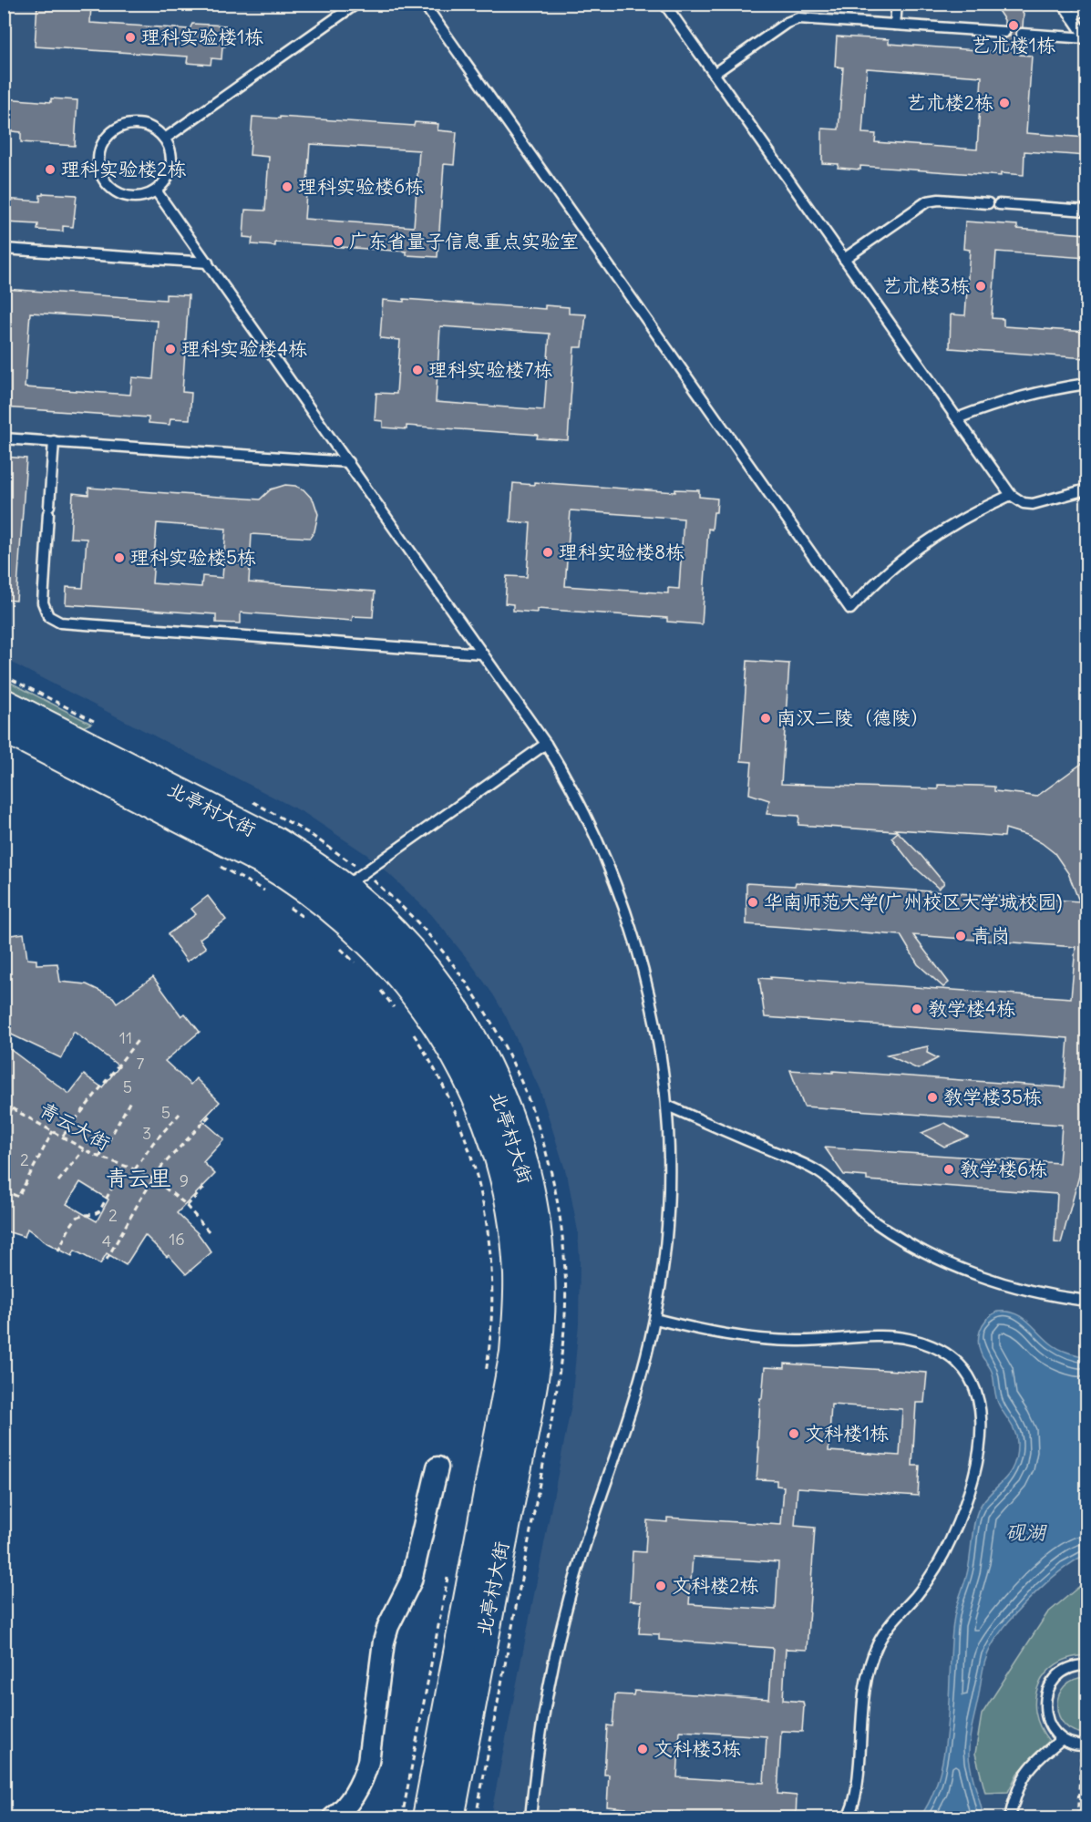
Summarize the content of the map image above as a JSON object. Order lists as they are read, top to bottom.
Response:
{
  "streets": {
    "main road": ["北亭村大街"],
    "path": ["青云大街"]
  },
  "districts": ["青云里"],
  "water": ["砚湖"],
  "places": [
    "艺术楼1栋",
    "理科实验楼1栋",
    "艺术楼2栋",
    "理科实验楼2栋",
    "理科实验楼6栋",
    "广东省量子信息重点实验室",
    "艺术楼3栋",
    "理科实验楼4栋",
    "理科实验楼7栋",
    "理科实验楼8栋",
    "理科实验楼5栋",
    "南汉二陵（德陵）",
    "华南师范大学(广州校区大学城校园)",
    "青岗",
    "教学楼4栋",
    "教学楼35栋",
    "教学楼6栋",
    "文科楼1栋",
    "文科楼2栋",
    "文科楼3栋"
  ],
  "house_numbers": [
    "11",
    "7",
    "5",
    "5",
    "3",
    "2",
    "9",
    "2",
    "16",
    "4"
  ]
}
